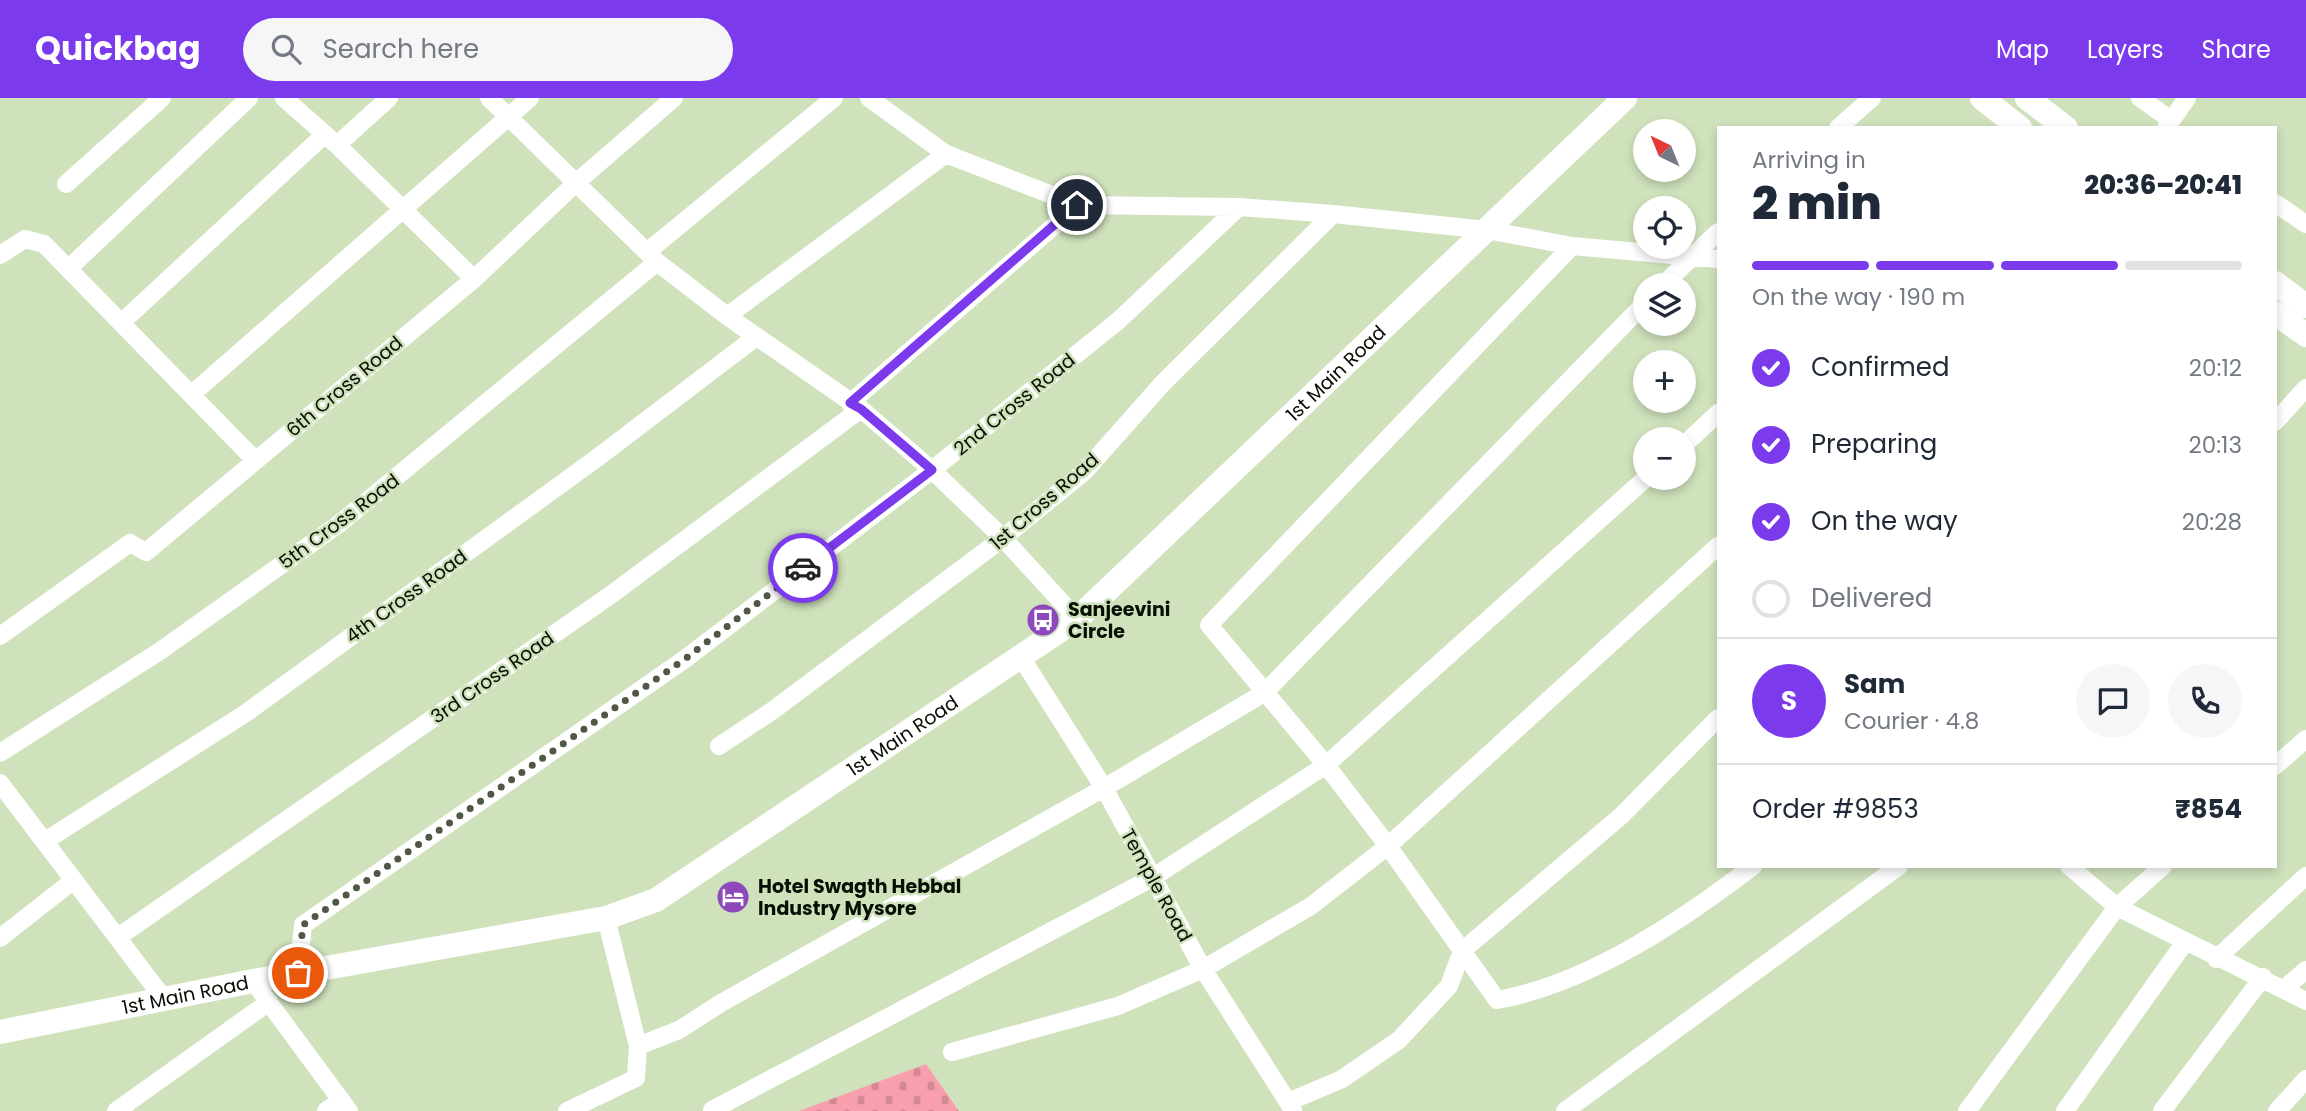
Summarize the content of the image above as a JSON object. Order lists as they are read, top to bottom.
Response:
{
  "streets": {
    "street": [
      "1st Main Road",
      "6th Cross Road",
      "2nd Cross Road",
      "1st Cross Road",
      "5th Cross Road",
      "4th Cross Road",
      "3rd Cross Road",
      "Temple Road"
    ]
  },
  "crossings": [
    ["1st Main Road", "2nd Cross Road"],
    ["1st Main Road", "Temple Road"]
  ],
  "places": {
    "bus stop": ["Sanjeevini Circle"],
    "hotel": ["Hotel Swagth Hebbal Industry Mysore"]
  },
  "north": "top left",
  "page": {
    "header": "Quickbag",
    "search": "Search here",
    "nav": ["Map", "Layers", "Share"],
    "map_buttons": ["+", "−"],
    "heading": ["2 min", "Arriving in", "20:36–20:41"],
    "panel": [
      "Sam",
      "Courier · 4.8",
      "Order #9853",
      "₹854"
    ],
    "bar": "On the way · 190 m",
    "list": [
      ["Confirmed", "20:12"],
      ["Preparing", "20:13"],
      ["On the way", "20:28"],
      "Delivered"
    ],
    "round": "S"
  }
}
